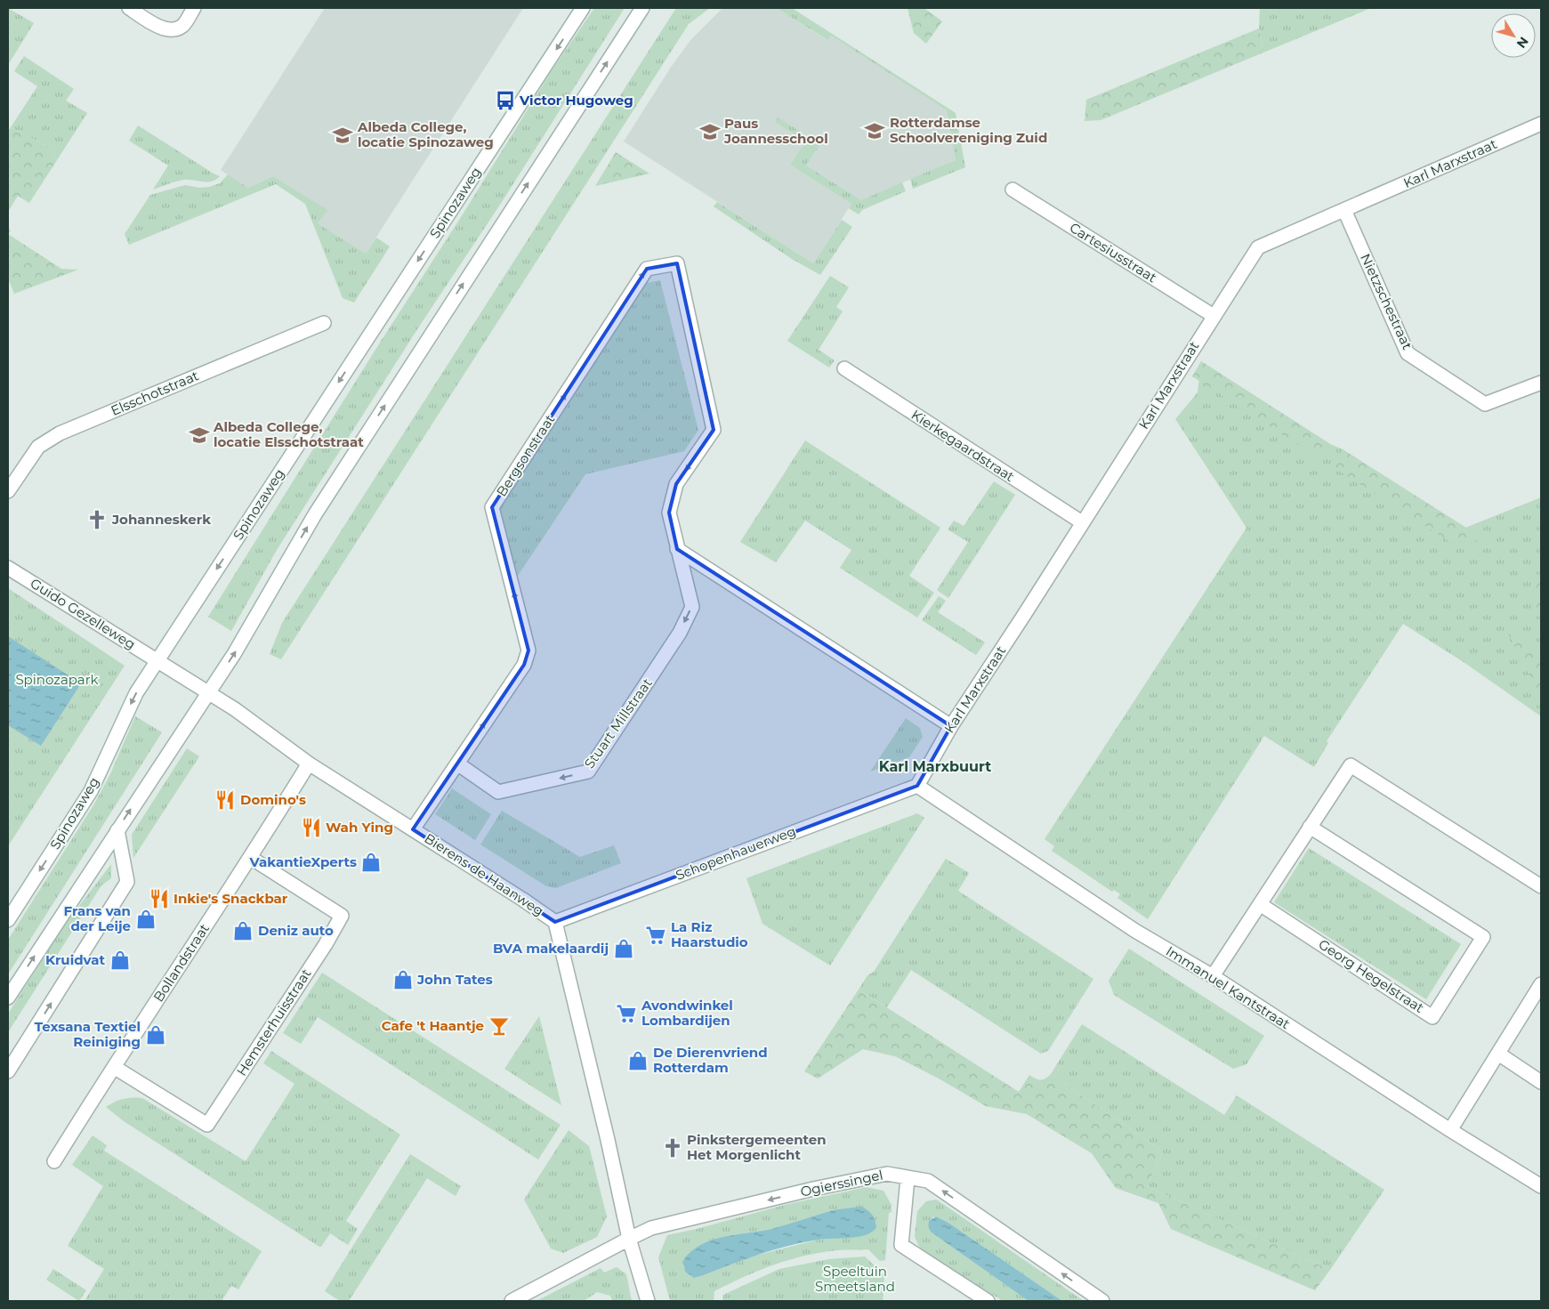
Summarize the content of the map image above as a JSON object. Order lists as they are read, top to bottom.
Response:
{
  "streets": {
    "street": [
      "Karl Marxstraat",
      "Spinozaweg",
      "Cartesiusstraat",
      "Nietzschestraat",
      "Elsschotstraat",
      "Kierkegaardstraat",
      "Bergsonstraat",
      "Guido Gezelleweg",
      "Stuart Millstraat",
      "Schopenhauerweg",
      "Bierens de Haanweg",
      "Bollandstraat",
      "Georg Hegelstraat",
      "Immanuel Kantstraat",
      "Hemsterhuisstraat",
      "Ogierssingel"
    ]
  },
  "crossings": [
    ["Karl Marxstraat", "Cartesiusstraat"],
    ["Karl Marxstraat", "Nietzschestraat"],
    ["Karl Marxstraat", "Kierkegaardstraat"],
    ["Karl Marxstraat", "Schopenhauerweg"],
    ["Karl Marxstraat", "Immanuel Kantstraat"],
    ["Spinozaweg", "Guido Gezelleweg"],
    ["Bergsonstraat", "Stuart Millstraat"],
    ["Bergsonstraat", "Bierens de Haanweg"],
    ["Guido Gezelleweg", "Bierens de Haanweg"],
    ["Schopenhauerweg", "Bierens de Haanweg"],
    ["Schopenhauerweg", "Immanuel Kantstraat"],
    ["Bierens de Haanweg", "Bollandstraat"],
    ["Bierens de Haanweg", "Ogierssingel"],
    ["Bollandstraat", "Hemsterhuisstraat"]
  ],
  "one_way": ["Ogierssingel"],
  "districts": ["Karl Marxbuurt"],
  "parks": ["Spinozapark", "Speeltuin Smeetsland"],
  "places": {
    "bus stop": ["Victor Hugoweg"],
    "school or university": [
      "Rotterdamse Schoolvereniging Zuid",
      "Paus Joannesschool",
      "Albeda College, locatie Spinozaweg",
      "Albeda College, locatie Elsschotstraat"
    ],
    "church": ["Johanneskerk", "Pinkstergemeenten Het Morgenlicht"],
    "restaurant": ["Domino's", "Wah Ying", "Inkie's Snackbar"],
    "shop": [
      "VakantieXperts",
      "Frans van der Leije",
      "Deniz auto",
      "BVA makelaardij",
      "Kruidvat",
      "John Tates",
      "Texsana Textiel Reiniging",
      "De Dierenvriend Rotterdam"
    ],
    "supermarket": ["La Riz Haarstudio", "Avondwinkel Lombardijen"],
    "bar": ["Cafe 't Haantje"]
  },
  "north": "bottom right"
}
